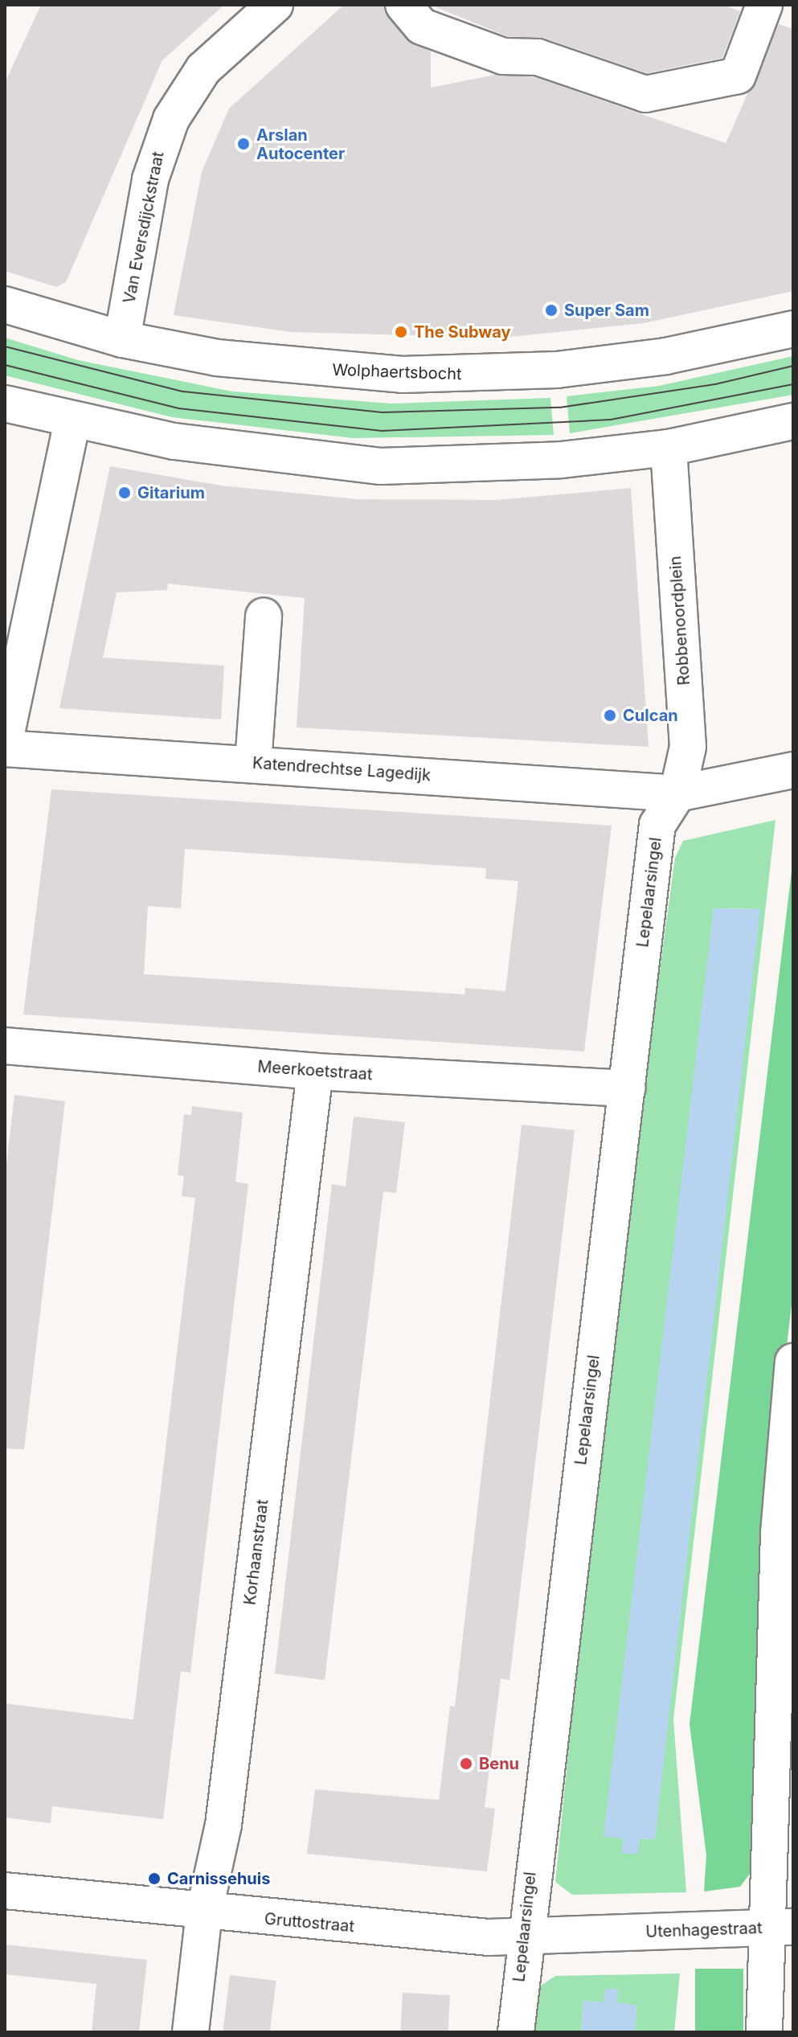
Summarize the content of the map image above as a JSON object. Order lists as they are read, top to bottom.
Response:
{
  "streets": {
    "street": [
      "Van Eversdijckstraat",
      "Wolphaertsbocht",
      "Robbenoordplein",
      "Katendrechtse Lagedijk",
      "Lepelaarsingel",
      "Meerkoetstraat",
      "Korhaanstraat",
      "Gruttostraat",
      "Utenhagestraat"
    ]
  },
  "crossings": [
    ["Van Eversdijckstraat", "Wolphaertsbocht"],
    ["Robbenoordplein", "Katendrechtse Lagedijk"],
    ["Robbenoordplein", "Lepelaarsingel"],
    ["Katendrechtse Lagedijk", "Lepelaarsingel"],
    ["Lepelaarsingel", "Meerkoetstraat"],
    ["Lepelaarsingel", "Gruttostraat"],
    ["Meerkoetstraat", "Korhaanstraat"],
    ["Korhaanstraat", "Gruttostraat"],
    ["Gruttostraat", "Utenhagestraat"]
  ],
  "places": [
    "Arslan Autocenter",
    "Super Sam",
    "The Subway",
    "Gitarium",
    "Culcan",
    "Benu",
    "Carnissehuis"
  ]
}
